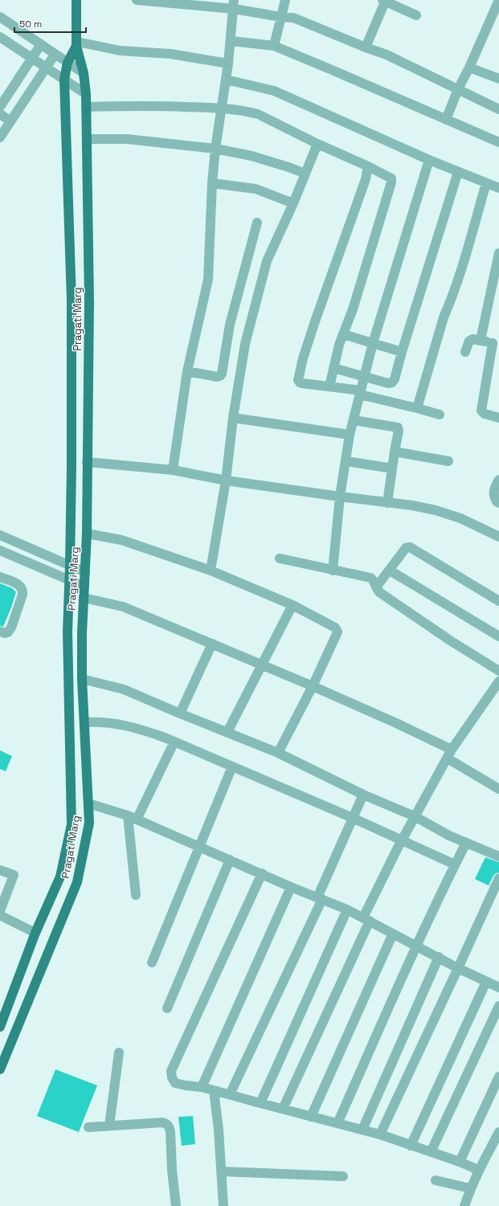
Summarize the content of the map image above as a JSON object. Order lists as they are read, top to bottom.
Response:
{
  "streets": {
    "main road": ["Pragati Marg"]
  },
  "scale_bar": "50 m"
}
